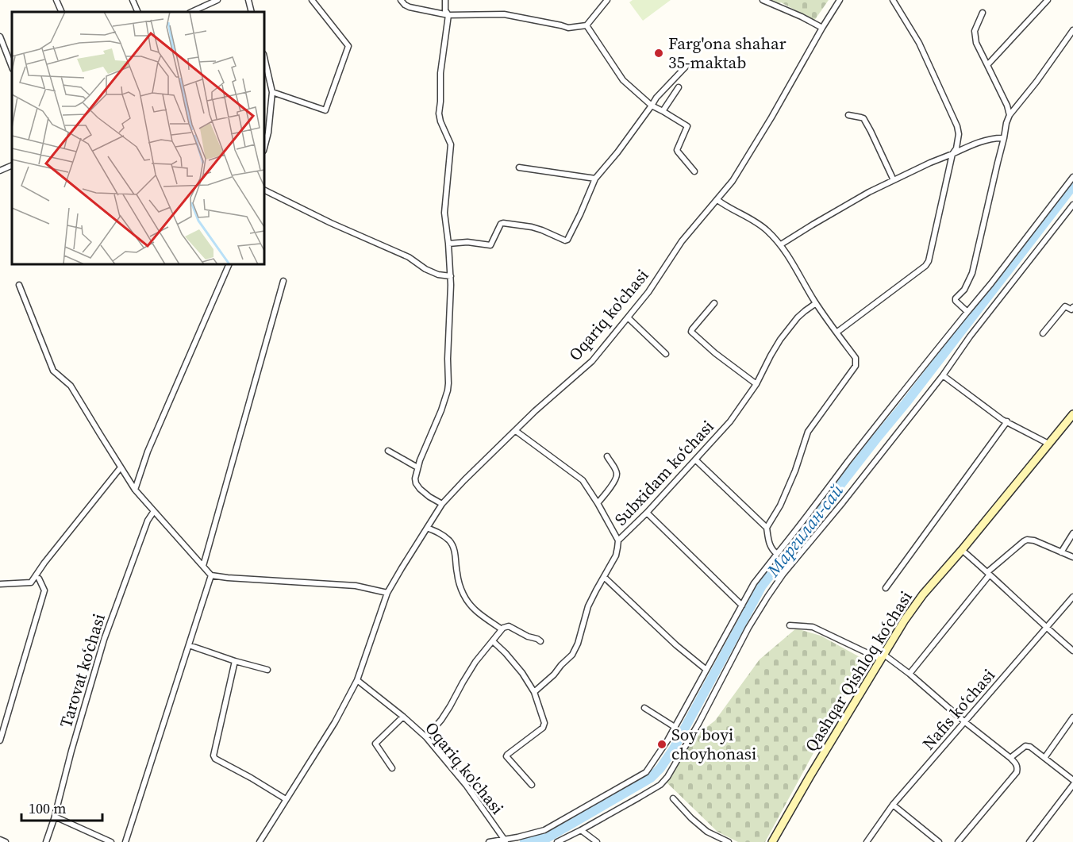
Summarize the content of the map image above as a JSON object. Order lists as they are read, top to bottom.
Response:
{
  "streets": {
    "main road": ["Qashqar Qishloq koʻchasi"],
    "street": [
      "Oqariq ko'chasi",
      "Subxidam koʻchasi",
      "Tarovat koʻchasi",
      "Nafis koʻchasi"
    ]
  },
  "water": ["Маргилан-сай"],
  "places": ["Farg'ona shahar 35-maktab", "Soy boyi choyhonasi"],
  "scale_bar": "100 m"
}
